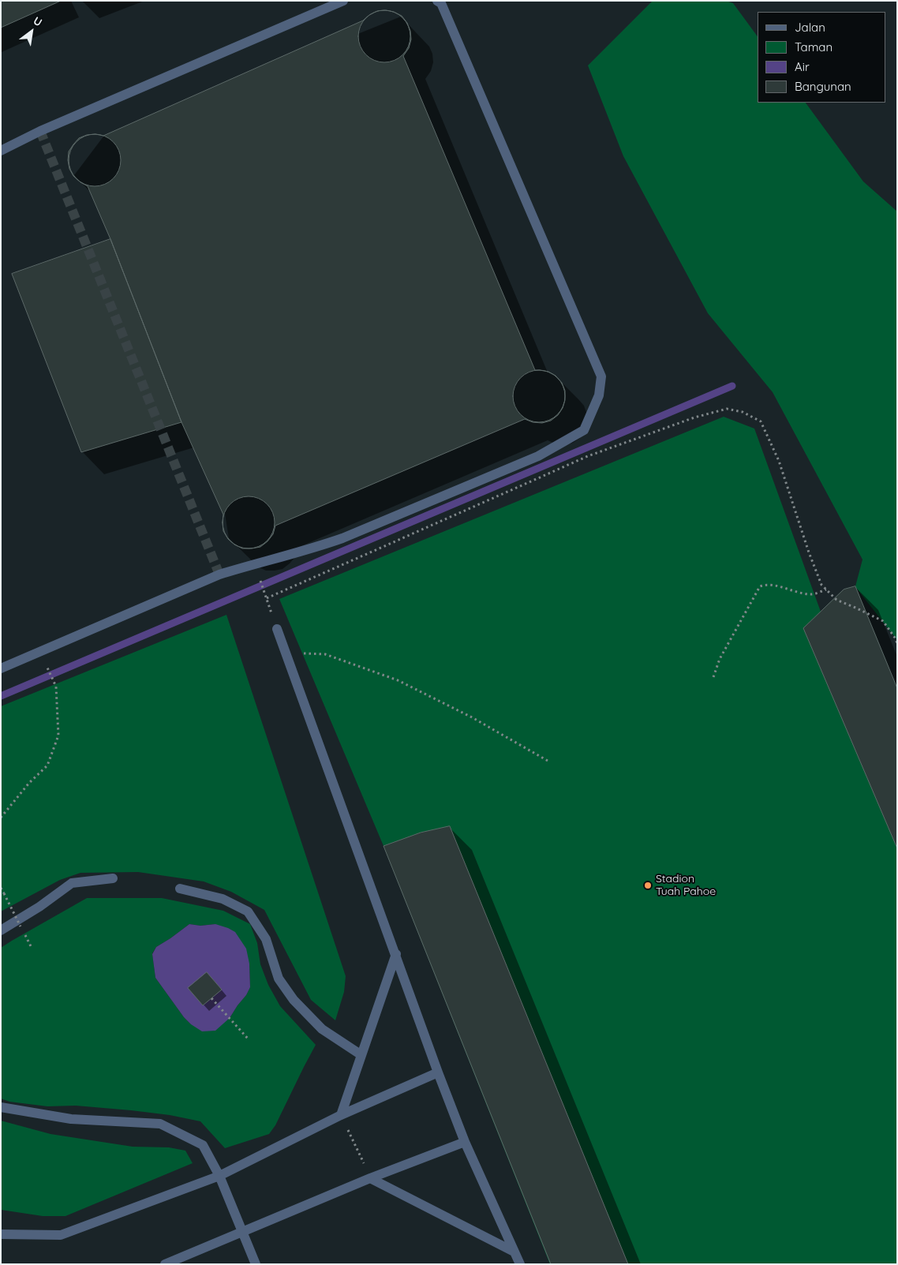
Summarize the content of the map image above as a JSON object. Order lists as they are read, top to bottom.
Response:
{
  "places": ["Stadion Tuah Pahoe"],
  "legend": [
    "Jalan",
    "Taman",
    "Air",
    "Bangunan"
  ],
  "north": "top right"
}
